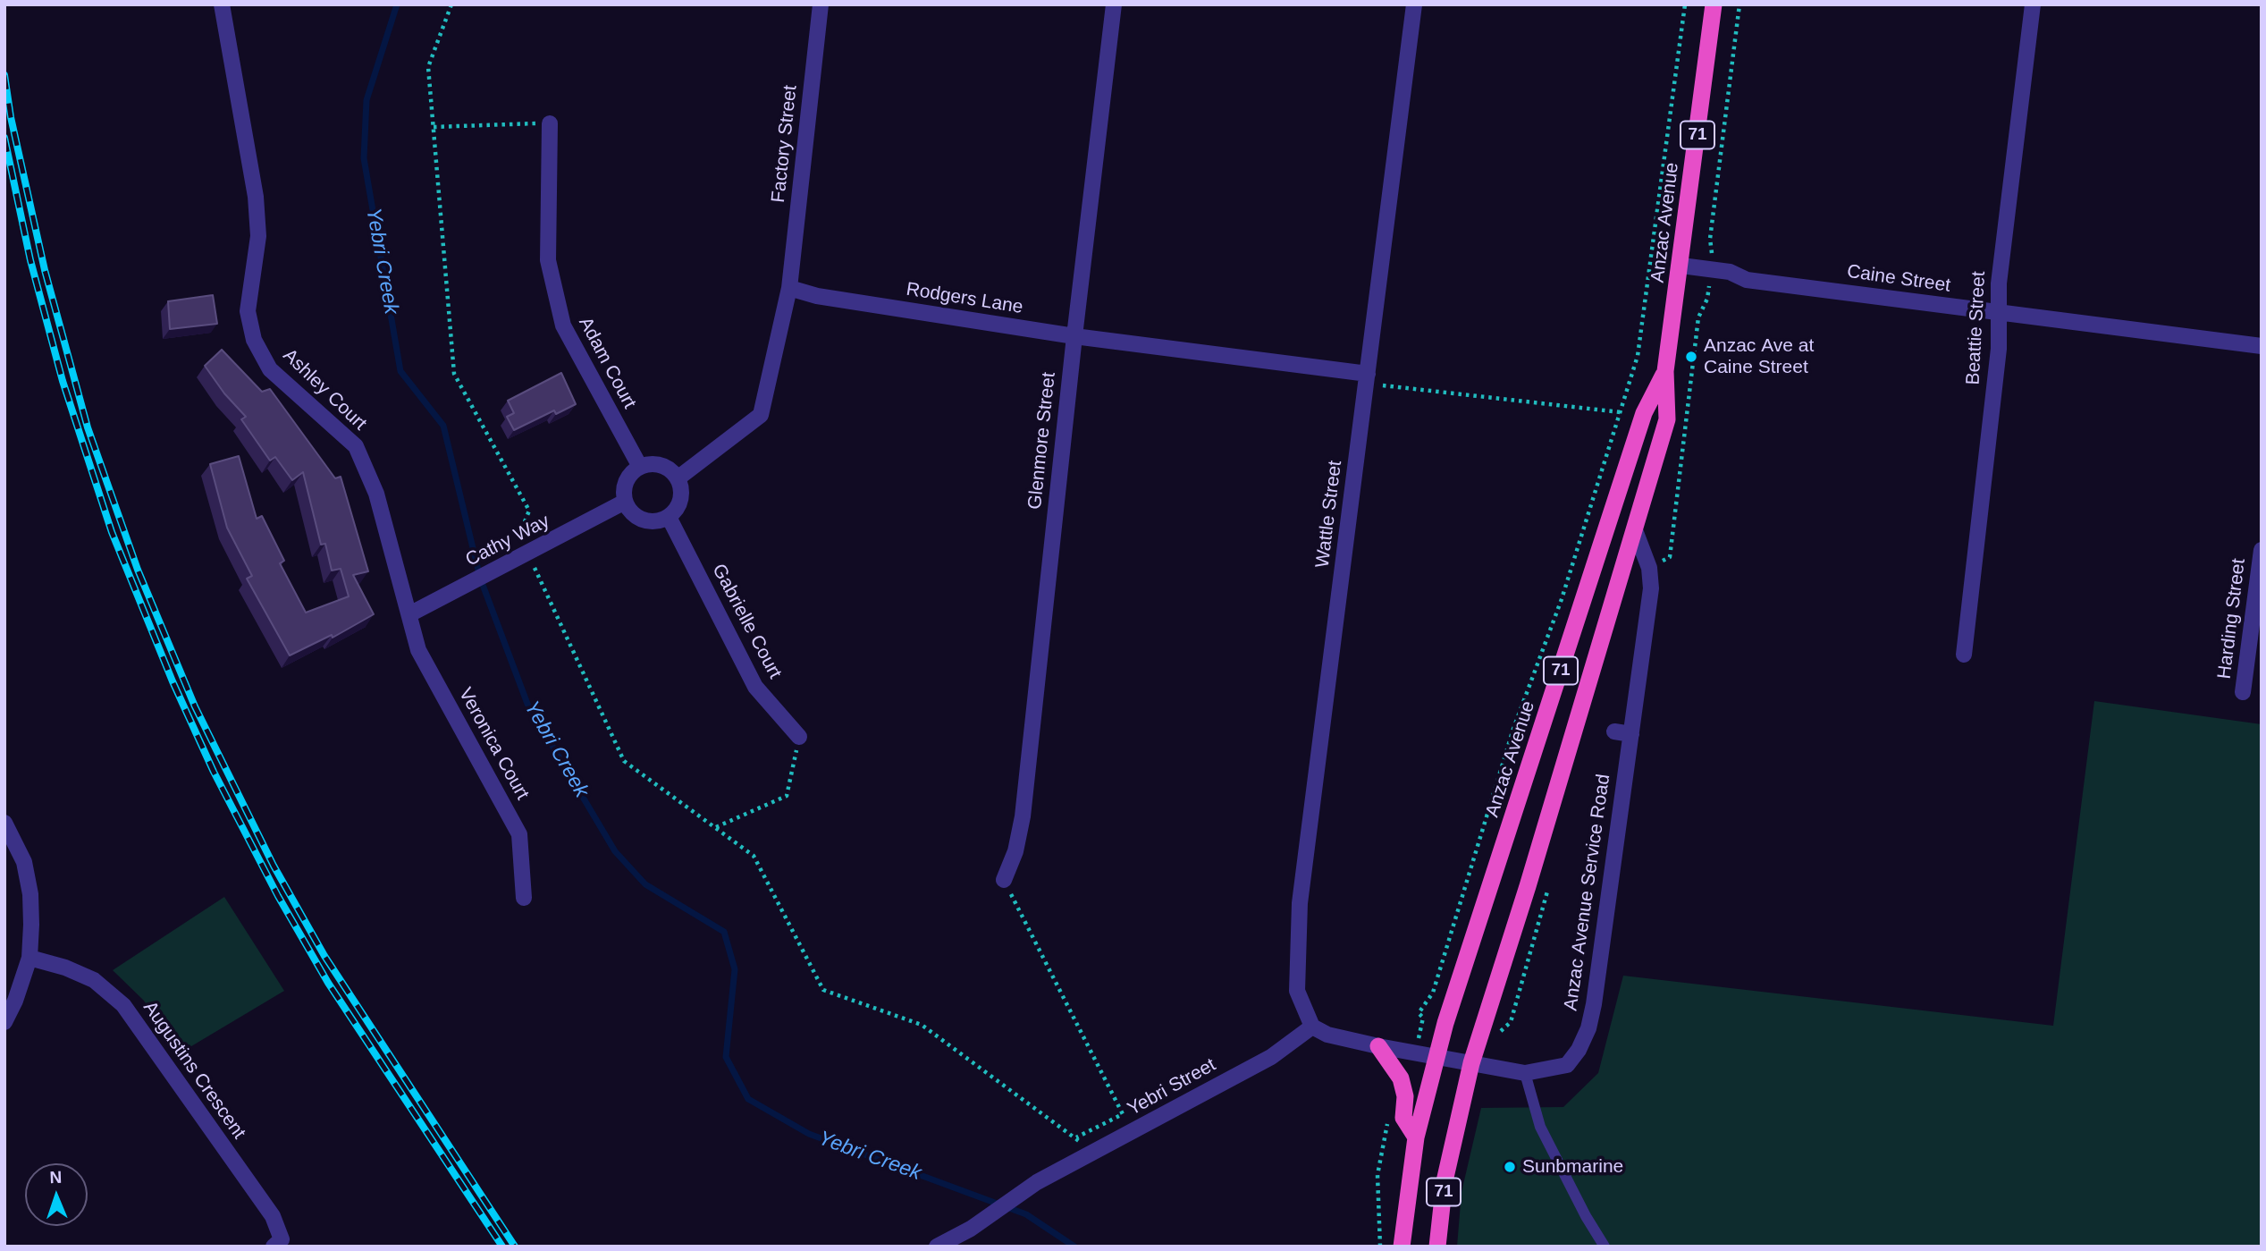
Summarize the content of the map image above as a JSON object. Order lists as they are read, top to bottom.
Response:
{
  "streets": {
    "highway": ["71", "Anzac Avenue"],
    "street": [
      "Factory Street",
      "Caine Street",
      "Rodgers Lane",
      "Beattie Street",
      "Adam Court",
      "Ashley Court",
      "Glenmore Street",
      "Wattle Street",
      "Cathy Way",
      "Harding Street",
      "Gabrielle Court",
      "Veronica Court",
      "Anzac Avenue Service Road",
      "Augustins Crescent",
      "Yebri Street"
    ]
  },
  "crossings": [
    ["Factory Street", "Rodgers Lane"],
    ["Anzac Avenue", "Caine Street"],
    ["Anzac Avenue", "Anzac Avenue Service Road"],
    ["Caine Street", "Beattie Street"],
    ["Rodgers Lane", "Glenmore Street"],
    ["Rodgers Lane", "Wattle Street"],
    ["Adam Court", "Cathy Way"],
    ["Adam Court", "Gabrielle Court"],
    ["Ashley Court", "Cathy Way"],
    ["Ashley Court", "Veronica Court"],
    ["Wattle Street", "Yebri Street"],
    ["Cathy Way", "Gabrielle Court"],
    ["Cathy Way", "Veronica Court"]
  ],
  "water": ["Yebri Creek"],
  "places": ["Anzac Ave at Caine Street", "Sunbmarine"],
  "north": "top"
}
